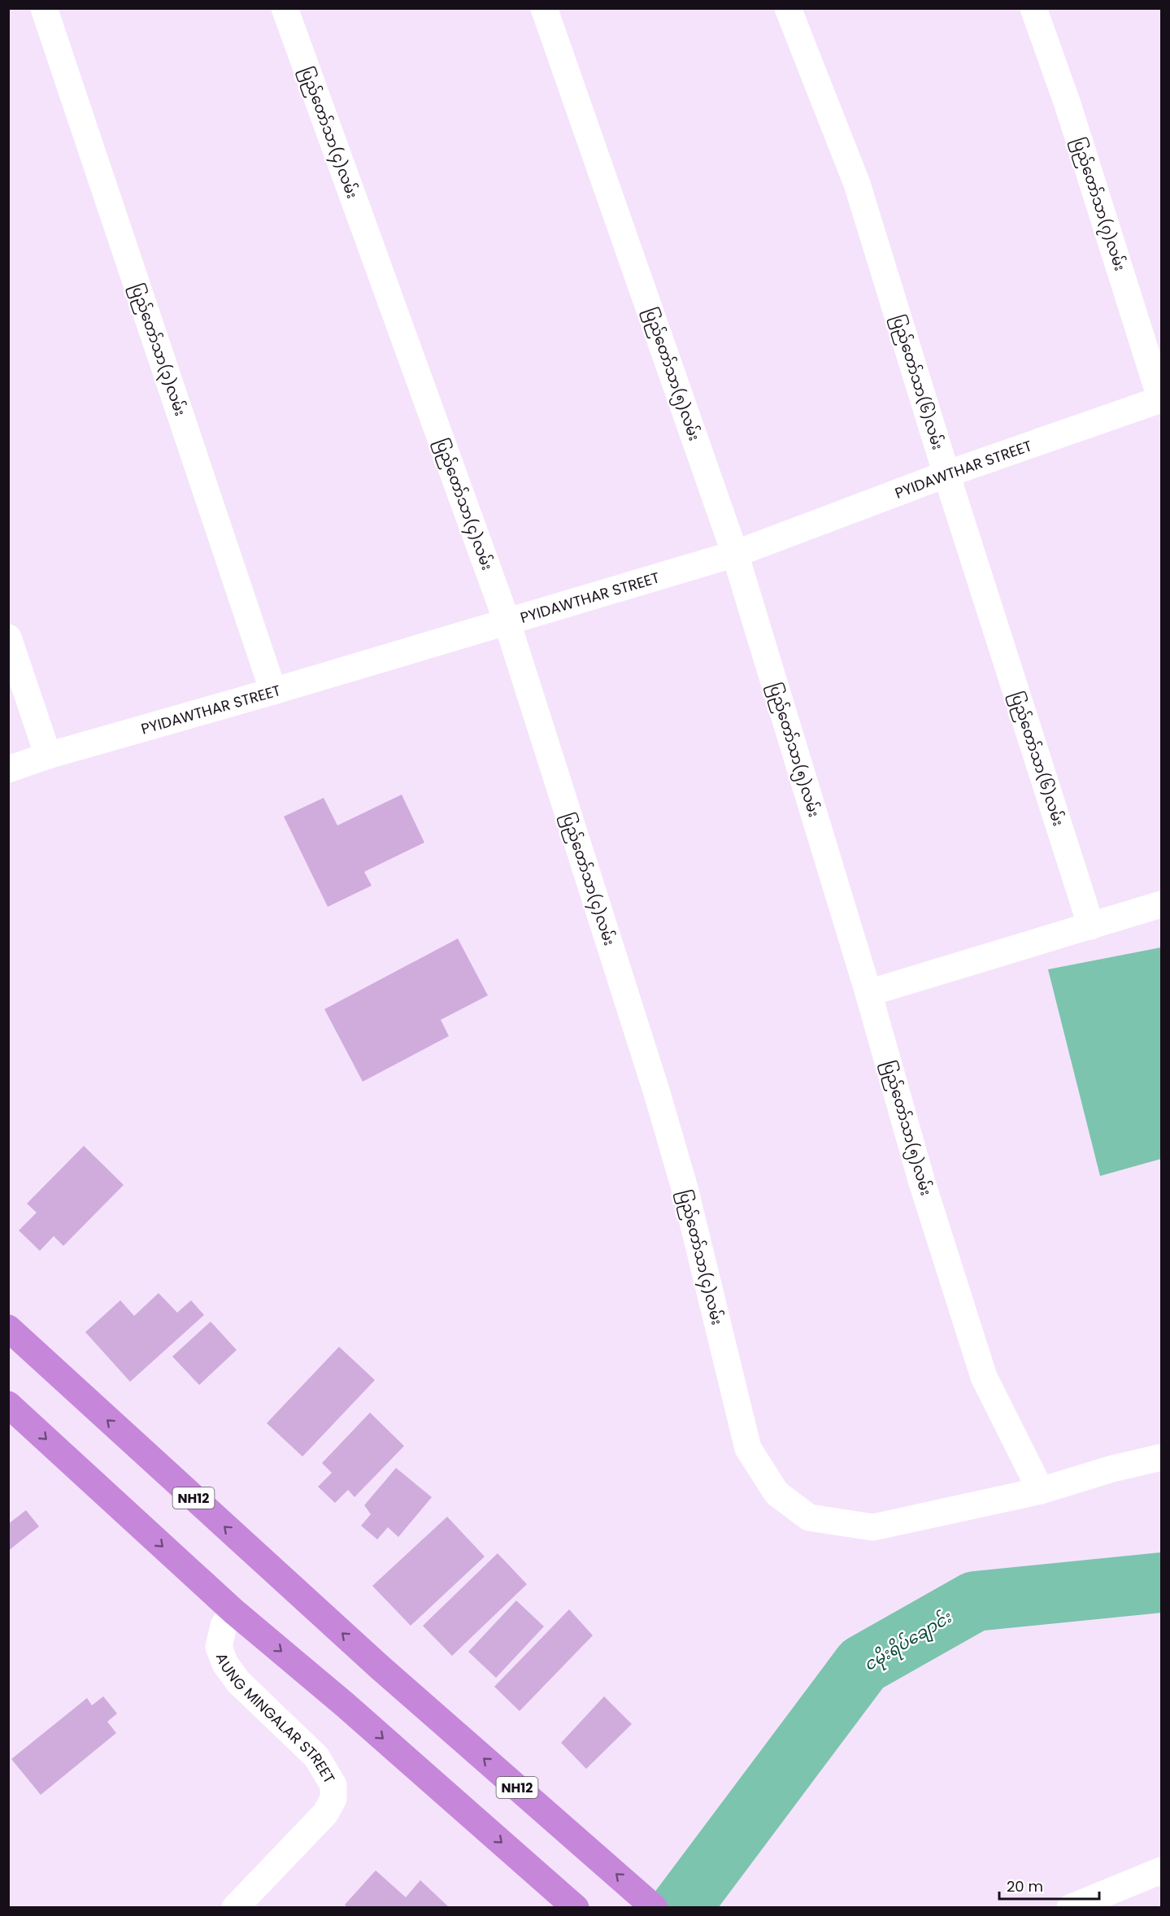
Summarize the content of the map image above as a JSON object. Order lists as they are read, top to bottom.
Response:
{
  "streets": {
    "highway": ["NH12"],
    "street": [
      "ပြည်တော်သာ(၄)လမ်း",
      "ပြည်တော်သာ(၇)လမ်း",
      "ပြည်တော်သာ(၃)လမ်း",
      "ပြည်တော်သာ(၅)လမ်း",
      "ပြည်တော်သာ(၆)လမ်း",
      "PYIDAWTHAR STREET",
      "AUNG MINGALAR STREET"
    ]
  },
  "crossings": [
    ["ပြည်တော်သာ(၄)လမ်း", "ပြည်တော်သာ(၅)လမ်း"],
    ["ပြည်တော်သာ(၄)လမ်း", "PYIDAWTHAR STREET"],
    ["ပြည်တော်သာ(၇)လမ်း", "PYIDAWTHAR STREET"],
    ["ပြည်တော်သာ(၃)လမ်း", "PYIDAWTHAR STREET"],
    ["ပြည်တော်သာ(၅)လမ်း", "PYIDAWTHAR STREET"],
    ["ပြည်တော်သာ(၆)လမ်း", "PYIDAWTHAR STREET"]
  ],
  "water": ["ငမိုးရိပ်ချောင်း"],
  "scale_bar": "20 m"
}
